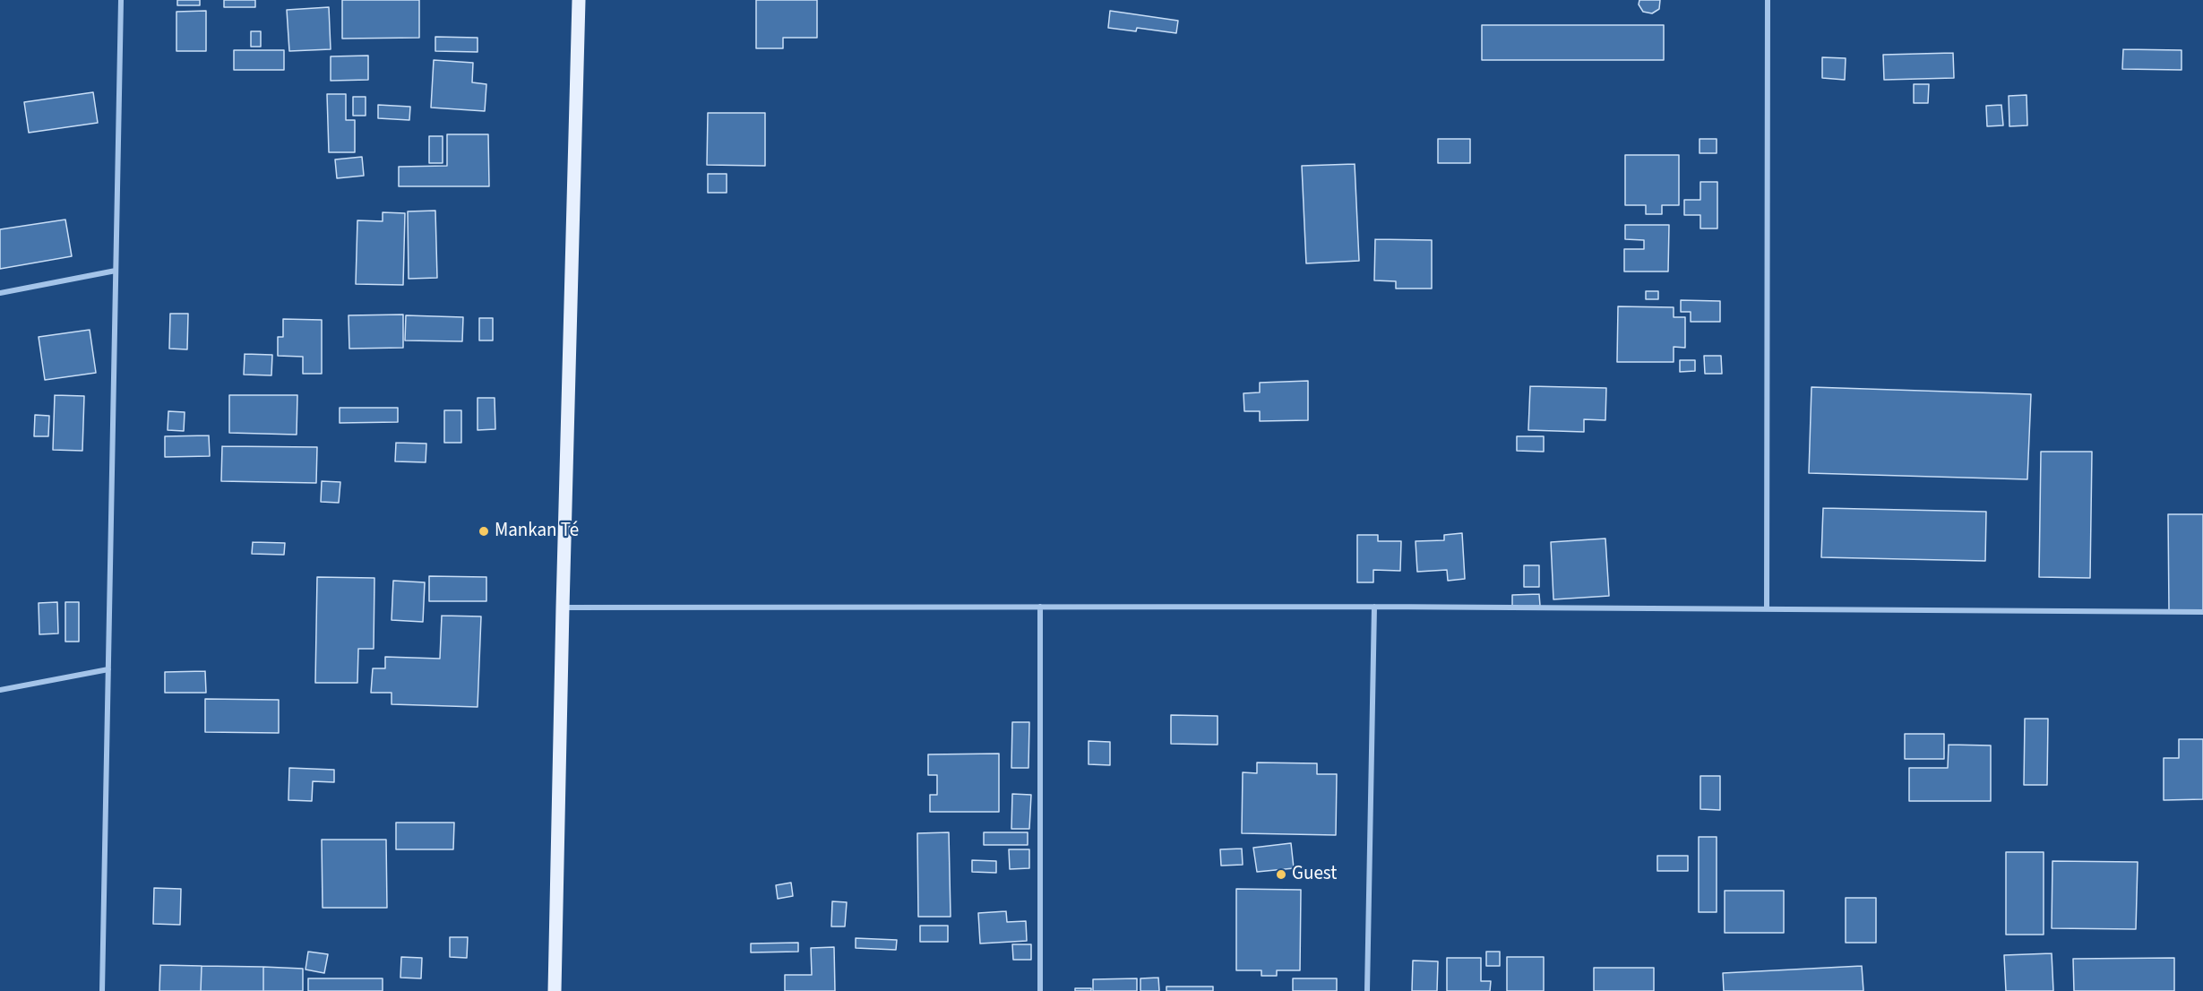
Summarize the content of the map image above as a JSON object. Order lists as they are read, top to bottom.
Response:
{
  "places": ["Mankan Té", "Guest"]
}
